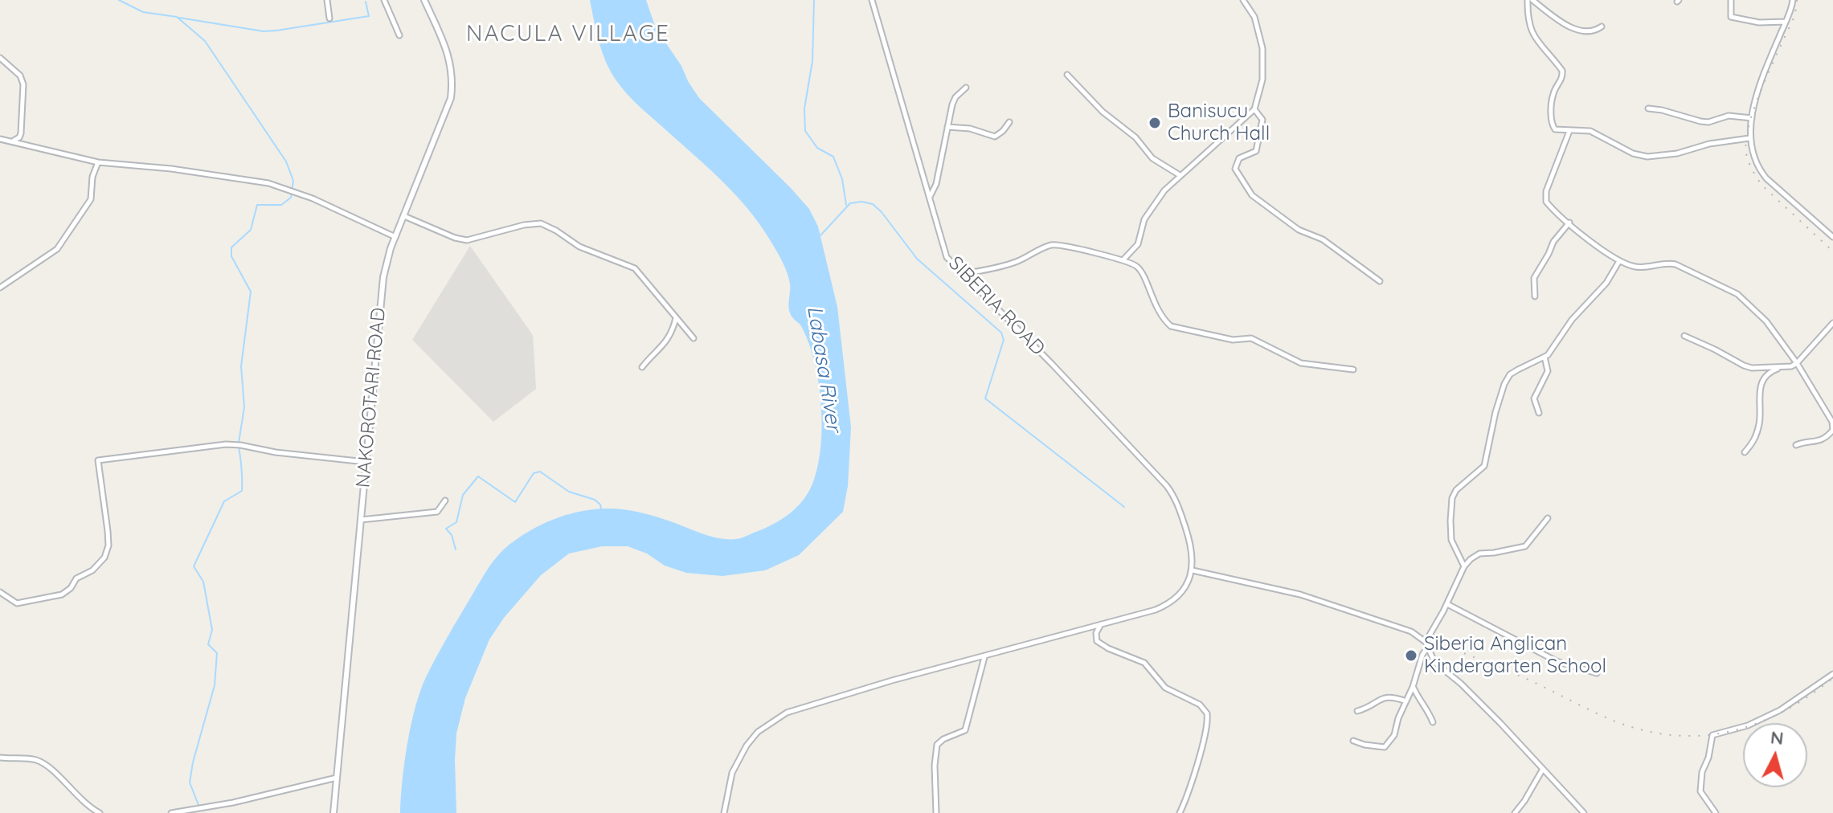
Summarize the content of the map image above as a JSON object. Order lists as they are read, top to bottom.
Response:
{
  "streets": {
    "street": ["SIBERIA ROAD", "NAKOROTARI ROAD"]
  },
  "districts": ["NACULA VILLAGE"],
  "water": ["Labasa River"],
  "places": ["Banisucu Church Hall", "Siberia Anglican Kindergarten School"],
  "north": "top"
}
